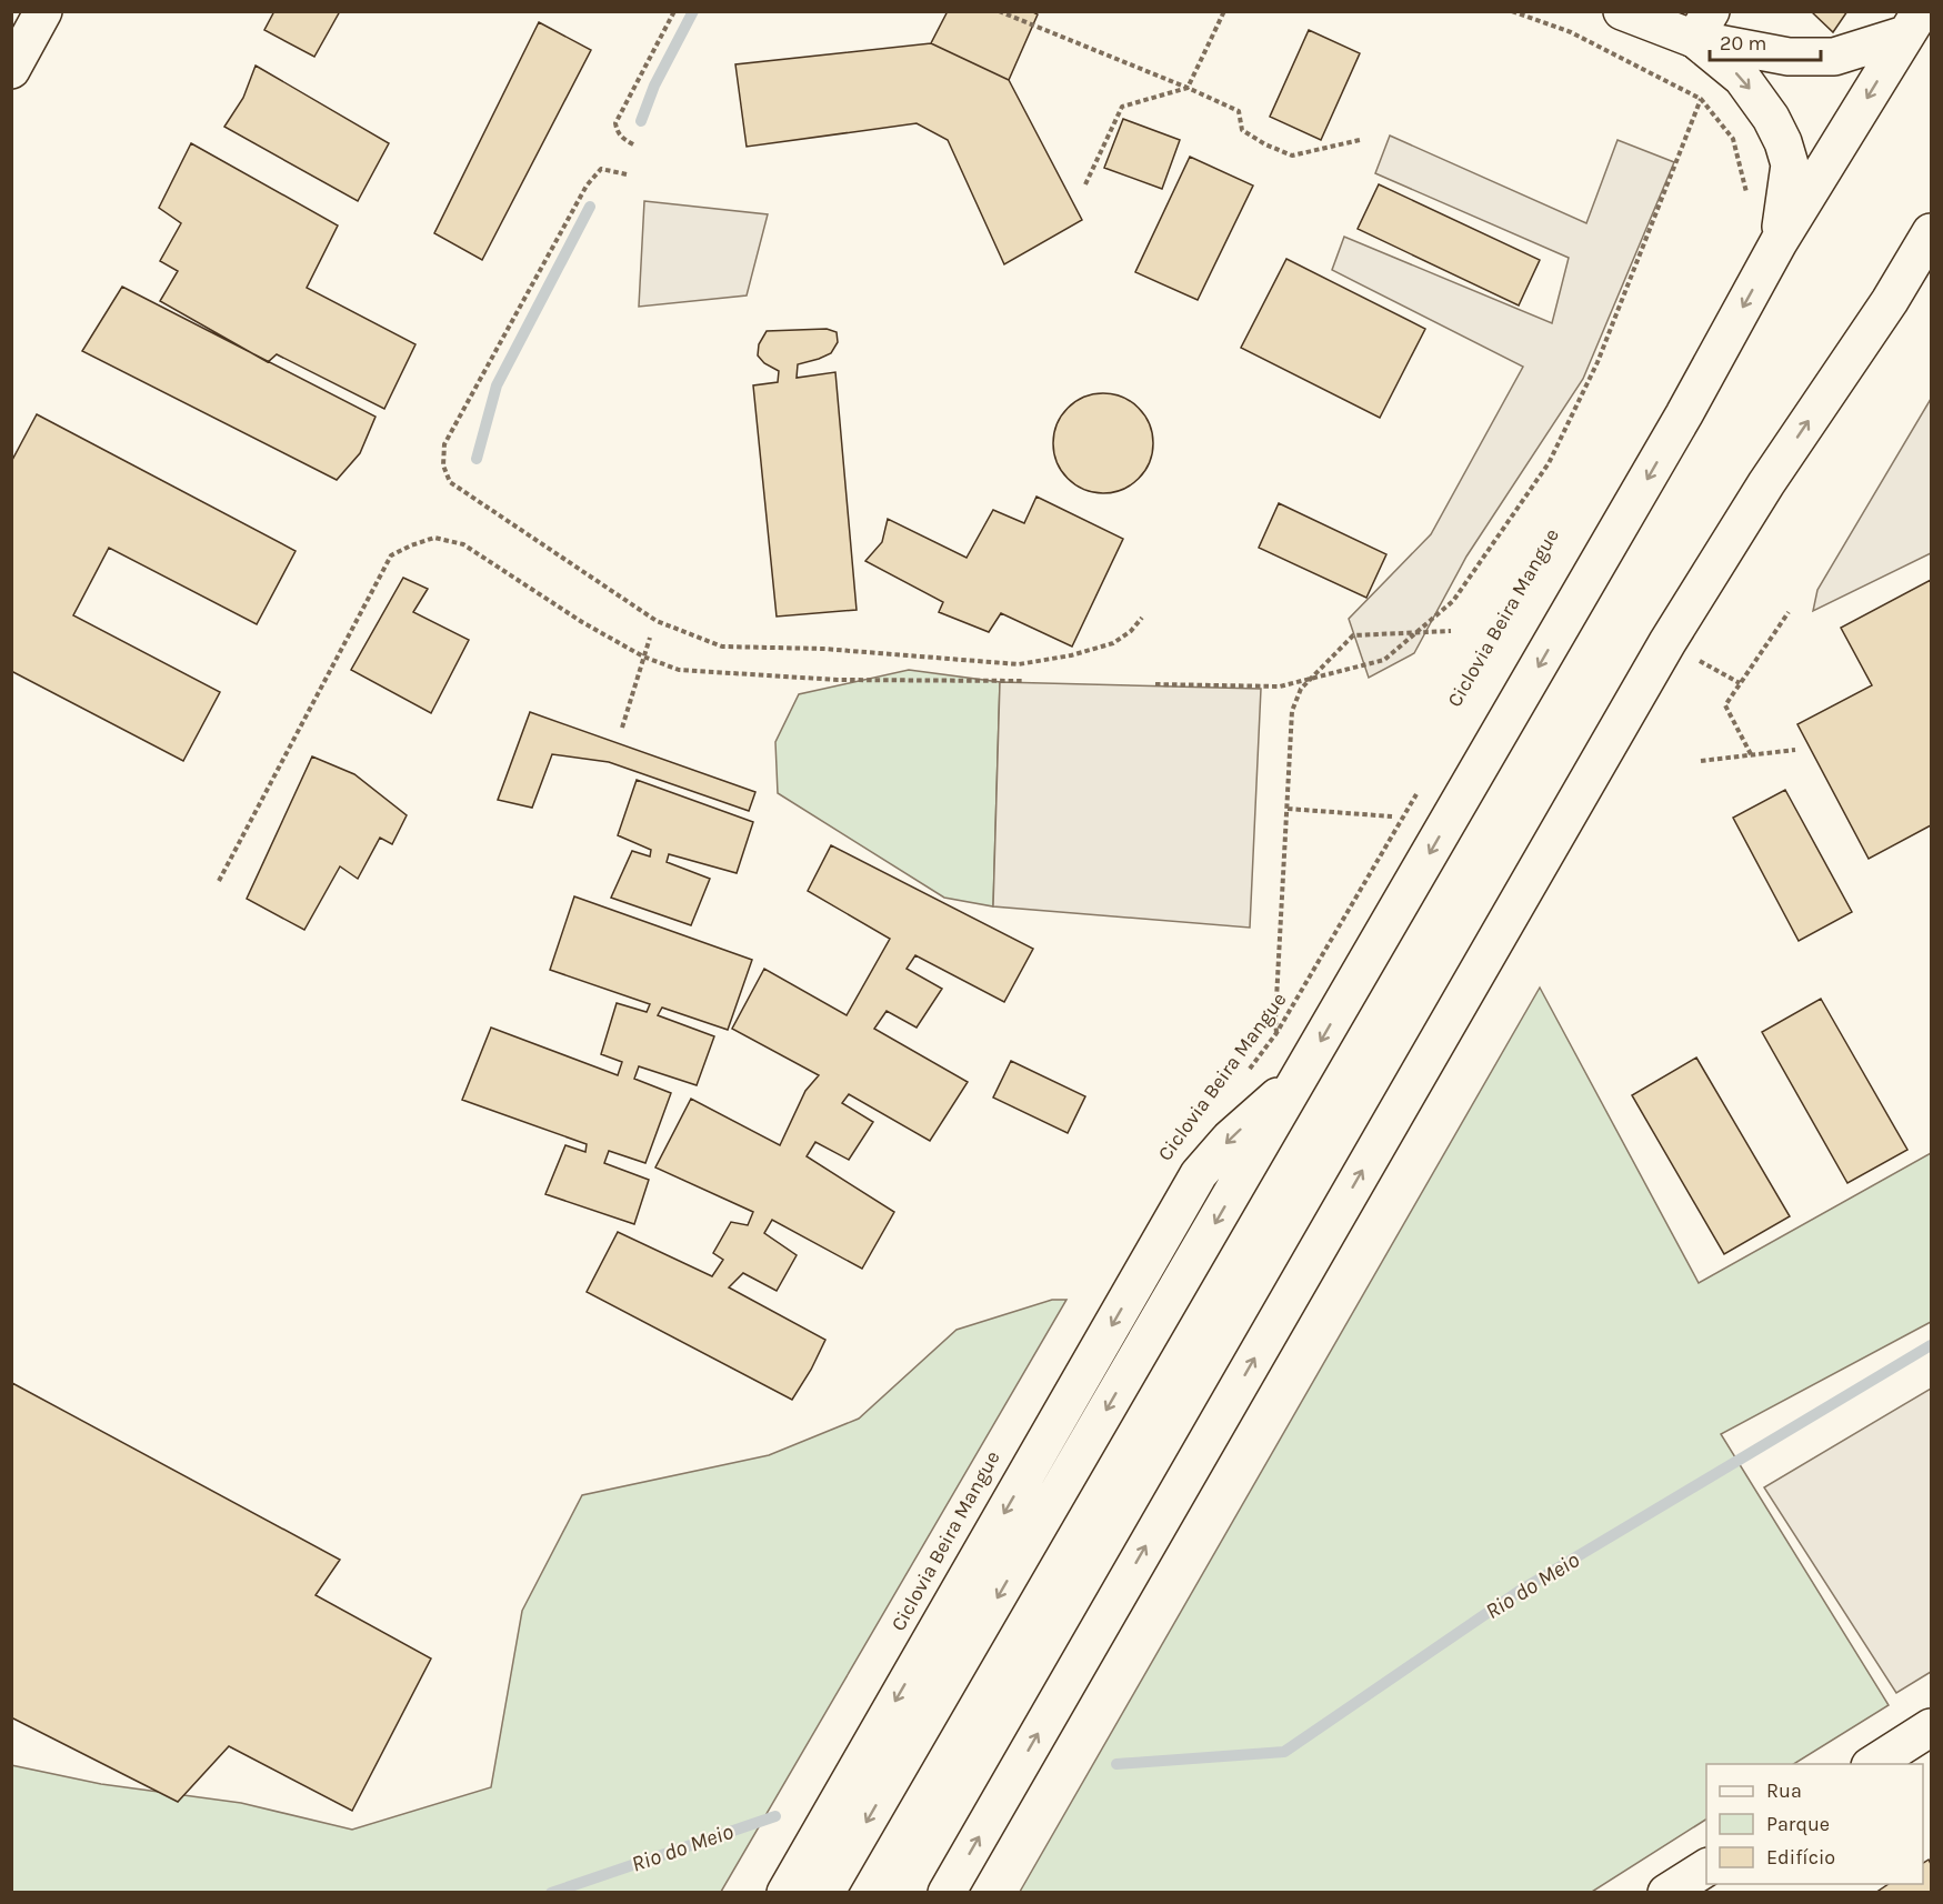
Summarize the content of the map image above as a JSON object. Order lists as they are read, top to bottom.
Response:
{
  "streets": {
    "path": ["Ciclovia Beira Mangue"]
  },
  "water": ["Rio do Meio"],
  "legend": ["Rua", "Parque", "Edifício"],
  "scale_bar": "20 m"
}
